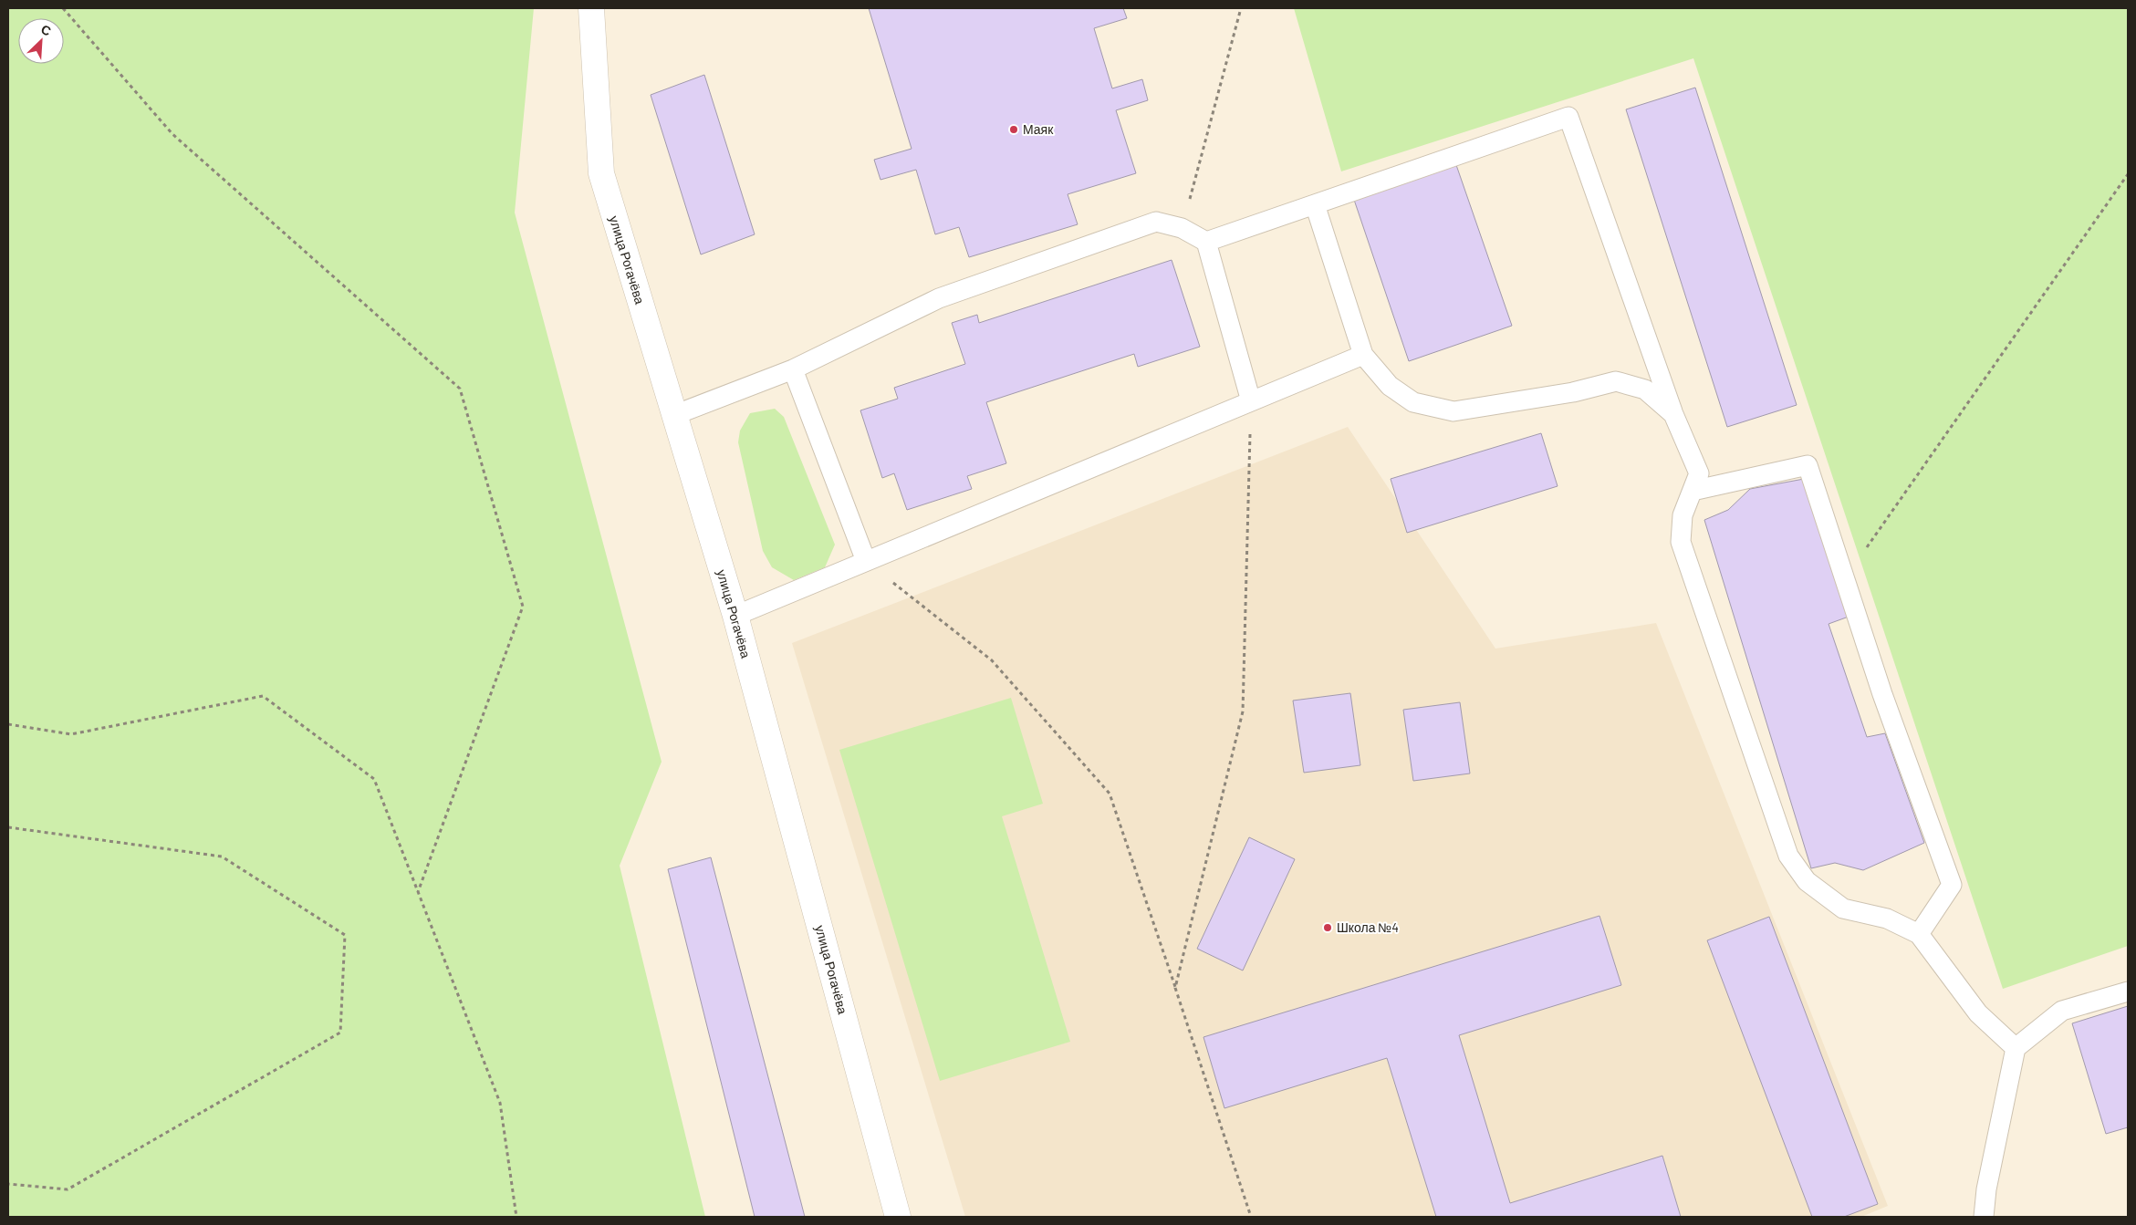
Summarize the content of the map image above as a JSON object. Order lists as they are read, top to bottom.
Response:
{
  "streets": {
    "street": ["улица Рогачёва"]
  },
  "places": ["Маяк", "Школа №4"],
  "north": "top right"
}
